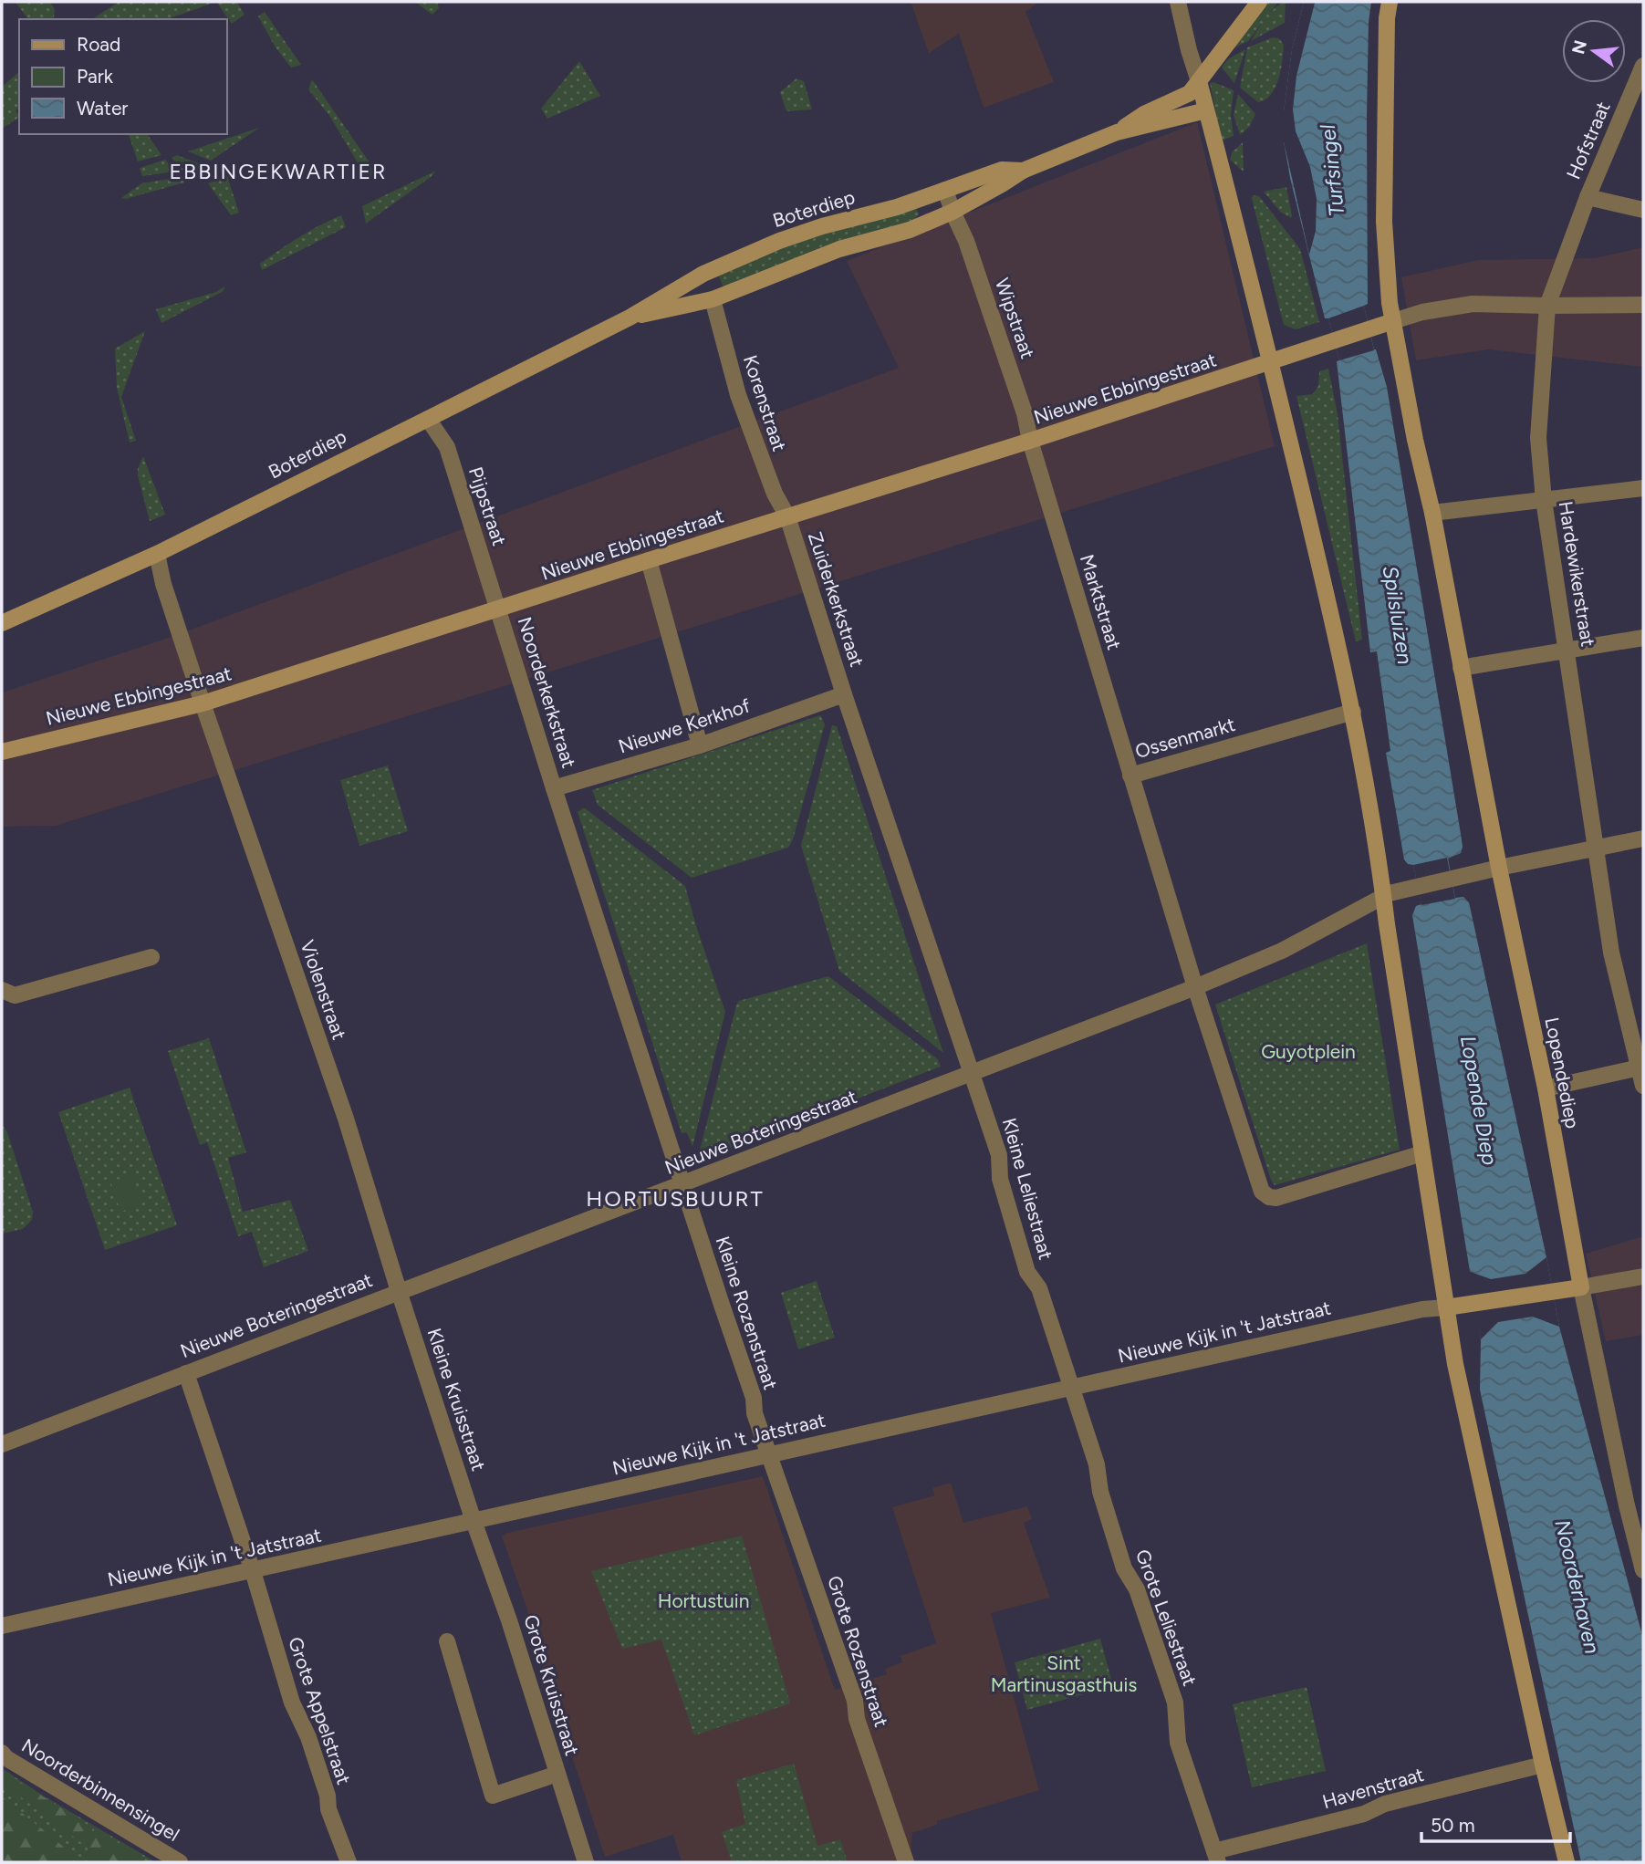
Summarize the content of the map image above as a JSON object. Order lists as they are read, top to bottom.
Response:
{
  "streets": {
    "street": [
      "Hofstraat",
      "Boterdiep",
      "Wipstraat",
      "Nieuwe Ebbingestraat",
      "Korenstraat",
      "Pijpstraat",
      "Hardewikerstraat",
      "Zuiderkerkstraat",
      "Marktstraat",
      "Noorderkerkstraat",
      "Nieuwe Kerkhof",
      "Ossenmarkt",
      "Violenstraat",
      "Lopendediep",
      "Nieuwe Boteringestraat",
      "Kleine Leliestraat",
      "Kleine Rozenstraat",
      "Nieuwe Kijk in 't Jatstraat",
      "Kleine Kruisstraat",
      "Grote Leliestraat",
      "Grote Rozenstraat",
      "Grote Kruisstraat",
      "Grote Appelstraat",
      "Havenstraat",
      "Noorderbinnensingel"
    ]
  },
  "crossings": [
    ["Hofstraat", "Hardewikerstraat"],
    ["Boterdiep", "Wipstraat"],
    ["Boterdiep", "Korenstraat"],
    ["Boterdiep", "Pijpstraat"],
    ["Boterdiep", "Violenstraat"],
    ["Wipstraat", "Nieuwe Ebbingestraat"],
    ["Wipstraat", "Marktstraat"],
    ["Nieuwe Ebbingestraat", "Korenstraat"],
    ["Nieuwe Ebbingestraat", "Pijpstraat"],
    ["Nieuwe Ebbingestraat", "Zuiderkerkstraat"],
    ["Nieuwe Ebbingestraat", "Marktstraat"],
    ["Nieuwe Ebbingestraat", "Noorderkerkstraat"],
    ["Nieuwe Ebbingestraat", "Violenstraat"],
    ["Korenstraat", "Zuiderkerkstraat"],
    ["Pijpstraat", "Noorderkerkstraat"],
    ["Hardewikerstraat", "Nieuwe Boteringestraat"],
    ["Zuiderkerkstraat", "Nieuwe Kerkhof"],
    ["Marktstraat", "Ossenmarkt"],
    ["Noorderkerkstraat", "Nieuwe Kerkhof"],
    ["Ossenmarkt", "Nieuwe Boteringestraat"],
    ["Violenstraat", "Nieuwe Boteringestraat"],
    ["Violenstraat", "Kleine Kruisstraat"],
    ["Lopendediep", "Nieuwe Boteringestraat"],
    ["Nieuwe Boteringestraat", "Kleine Leliestraat"],
    ["Nieuwe Boteringestraat", "Kleine Rozenstraat"],
    ["Nieuwe Boteringestraat", "Kleine Kruisstraat"],
    ["Nieuwe Boteringestraat", "Grote Appelstraat"],
    ["Kleine Leliestraat", "Nieuwe Kijk in 't Jatstraat"],
    ["Kleine Leliestraat", "Grote Leliestraat"],
    ["Kleine Rozenstraat", "Nieuwe Kijk in 't Jatstraat"],
    ["Kleine Rozenstraat", "Grote Rozenstraat"],
    ["Nieuwe Kijk in 't Jatstraat", "Kleine Kruisstraat"],
    ["Nieuwe Kijk in 't Jatstraat", "Grote Leliestraat"],
    ["Nieuwe Kijk in 't Jatstraat", "Grote Rozenstraat"],
    ["Nieuwe Kijk in 't Jatstraat", "Grote Kruisstraat"],
    ["Nieuwe Kijk in 't Jatstraat", "Grote Appelstraat"],
    ["Kleine Kruisstraat", "Grote Kruisstraat"],
    ["Grote Leliestraat", "Havenstraat"]
  ],
  "districts": ["EBBINGEKWARTIER", "HORTUSBUURT"],
  "water": [
    "Turfsingel",
    "Spilsluizen",
    "Lopende Diep",
    "Noorderhaven"
  ],
  "parks": ["Guyotplein", "Hortustuin", "Sint Martinusgasthuis"],
  "legend": ["Road", "Park", "Water"],
  "scale_bar": "50 m",
  "north": "left"
}
